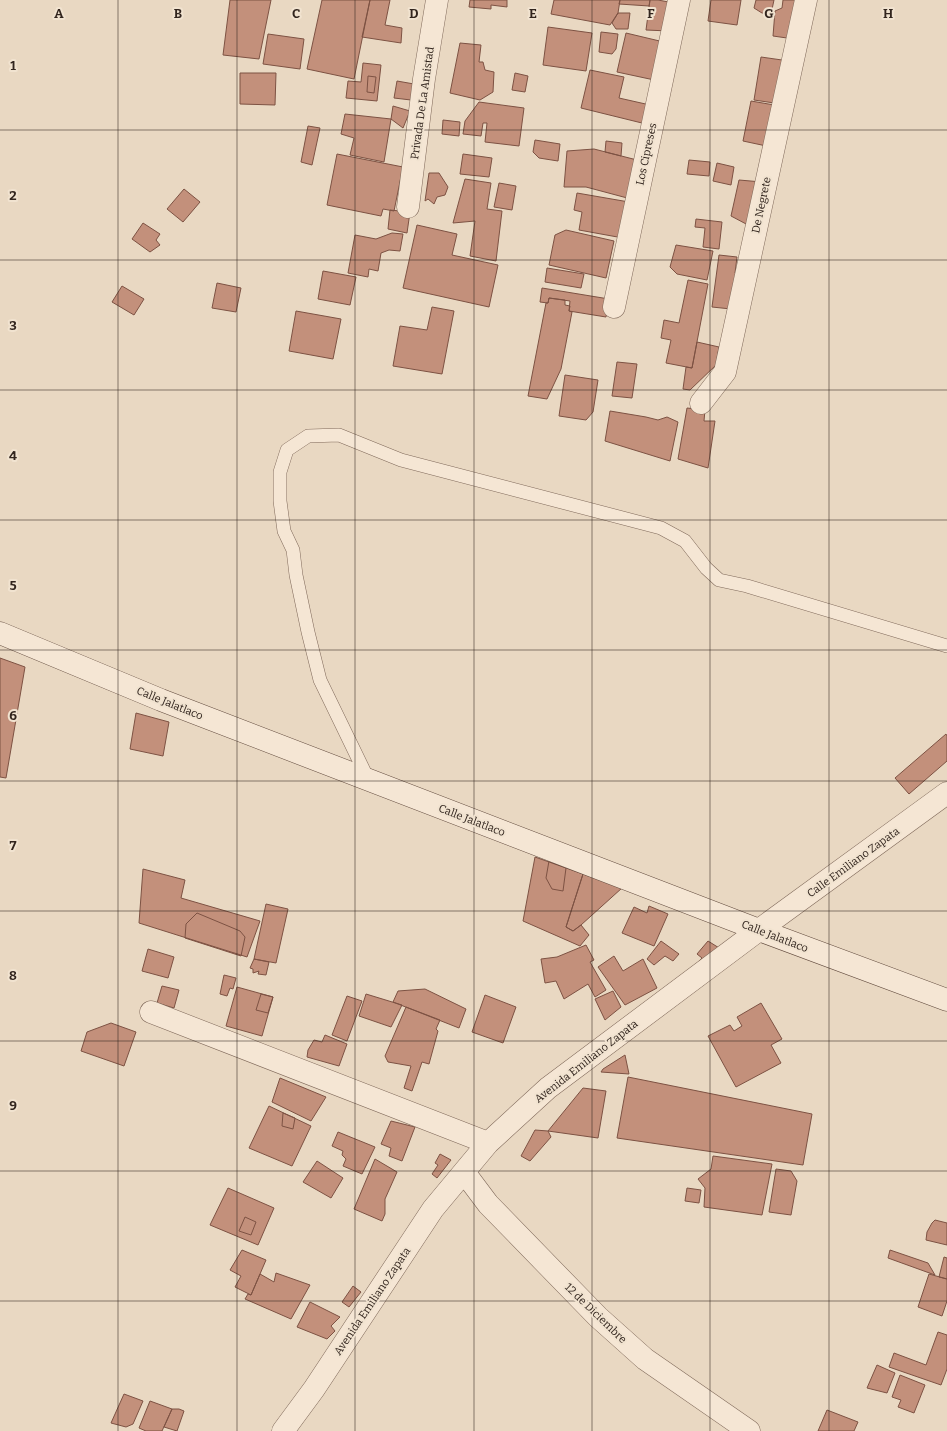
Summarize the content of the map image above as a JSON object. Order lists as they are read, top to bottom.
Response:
{
  "streets": {
    "street": [
      "Privada De La Amistad",
      "Los Cipreses",
      "De Negrete",
      "Calle Jalatlaco",
      "Calle Emiliano Zapata",
      "Avenida Emiliano Zapata",
      "12 de Diciembre"
    ]
  },
  "crossings": [
    ["Calle Jalatlaco", "Calle Emiliano Zapata"],
    ["Calle Jalatlaco", "Avenida Emiliano Zapata"],
    ["Calle Emiliano Zapata", "Avenida Emiliano Zapata"],
    ["Avenida Emiliano Zapata", "12 de Diciembre"]
  ],
  "grid": {
    "columns": [
      "A",
      "B",
      "C",
      "D",
      "E",
      "F",
      "G",
      "H"
    ],
    "rows": [
      "1",
      "2",
      "3",
      "4",
      "5",
      "6",
      "7",
      "8",
      "9"
    ]
  }
}
